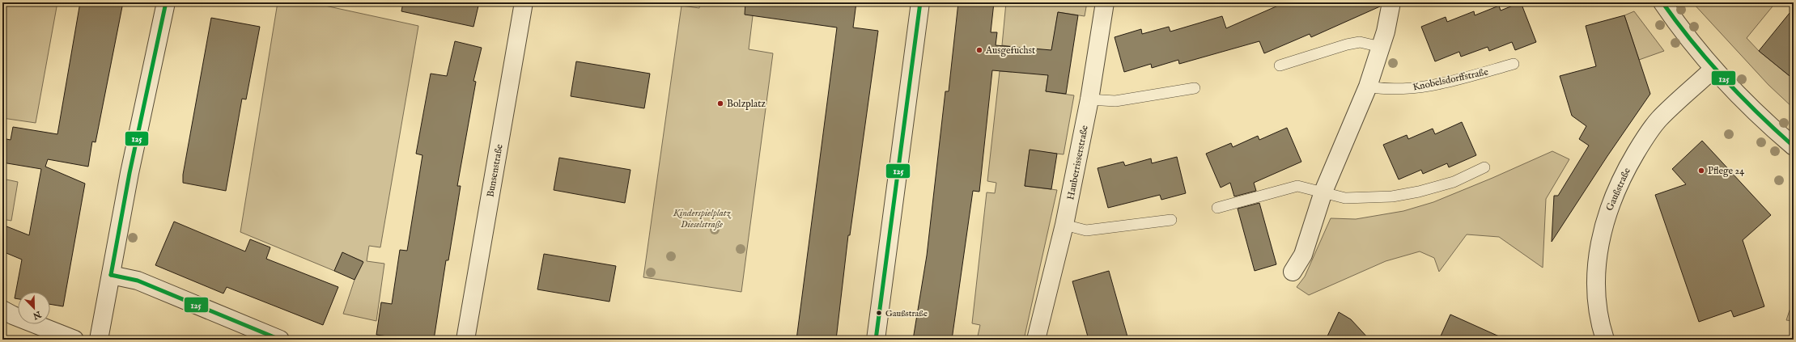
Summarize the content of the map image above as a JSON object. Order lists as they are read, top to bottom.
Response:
{
  "streets": {
    "street": ["Hauberrisserstraße", "Bunsenstraße", "Gaußstraße"],
    "lane": ["Knobelsdorffstraße"]
  },
  "parks": ["Kinderspielplatz Dieselstraße"],
  "places": [
    "Ausgefuchst",
    "Bolzplatz",
    "Pflege 24",
    "Gaußstraße"
  ],
  "lines": ["transit line 125"],
  "north": "bottom right"
}
